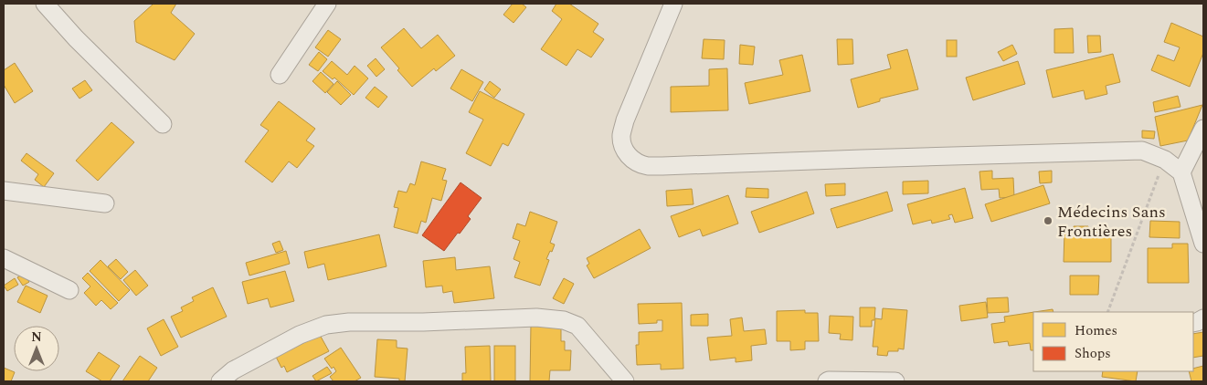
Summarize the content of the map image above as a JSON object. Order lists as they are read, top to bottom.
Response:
{
  "places": ["Médecins Sans Frontières"],
  "legend": ["Homes", "Shops"],
  "north": "top"
}
